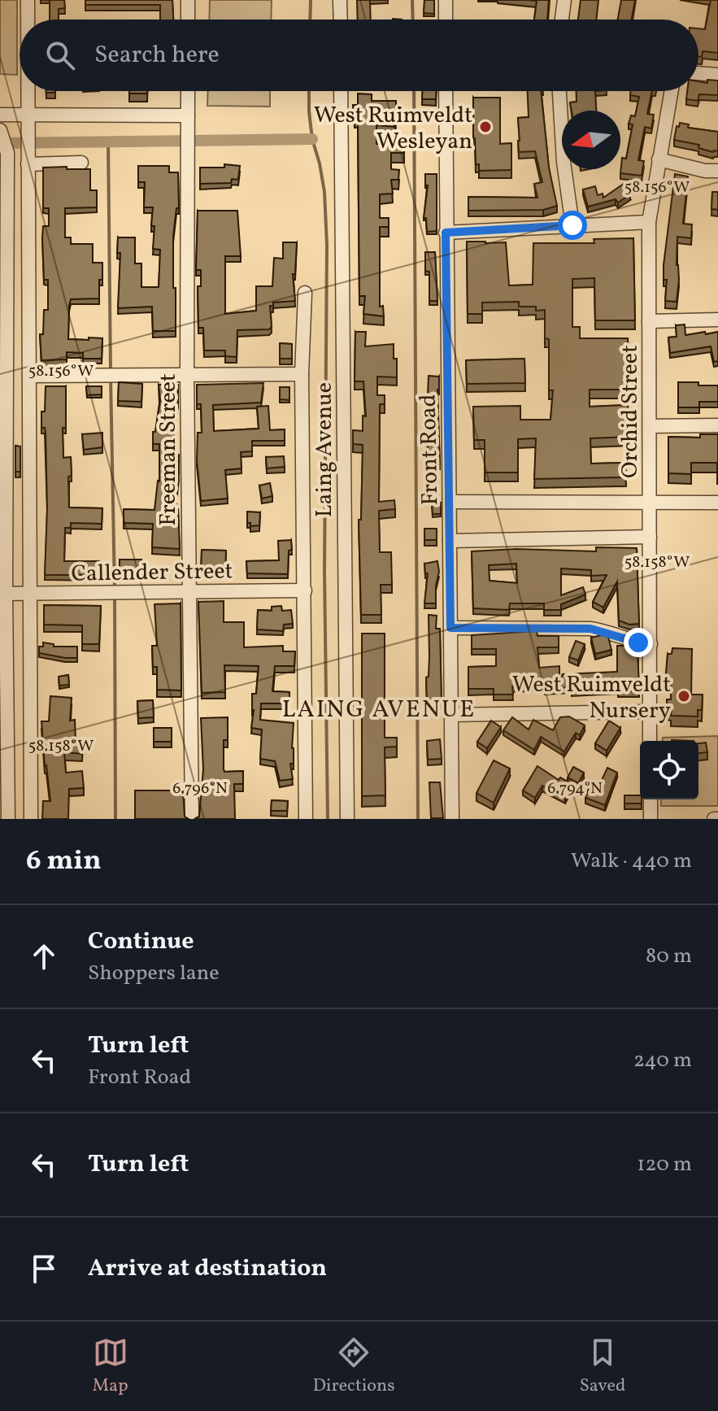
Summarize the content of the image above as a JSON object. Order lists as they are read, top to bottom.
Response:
{
  "streets": {
    "street": [
      "Orchid Street",
      "Freeman Street",
      "Laing Avenue",
      "Front Road",
      "Callender Street"
    ]
  },
  "crossings": [
    ["Freeman Street", "Callender Street"]
  ],
  "districts": ["LAING AVENUE"],
  "places": ["West Ruimveldt Wesleyan", "West Ruimveldt Nursery"],
  "north": "left",
  "page": {
    "search": "Search here",
    "heading": ["6 min", "Walk · 440 m"],
    "list": [
      ["Continue", "Shoppers lane", "80 m"],
      ["Turn left", "Front Road", "240 m"],
      ["Turn left", "120 m"],
      "Arrive at destination"
    ],
    "nav": ["Map", "Directions", "Saved"]
  },
  "coordinates": [
    "58.156°W",
    "58.158°W",
    "6.796°N",
    "6.794°N"
  ]
}
